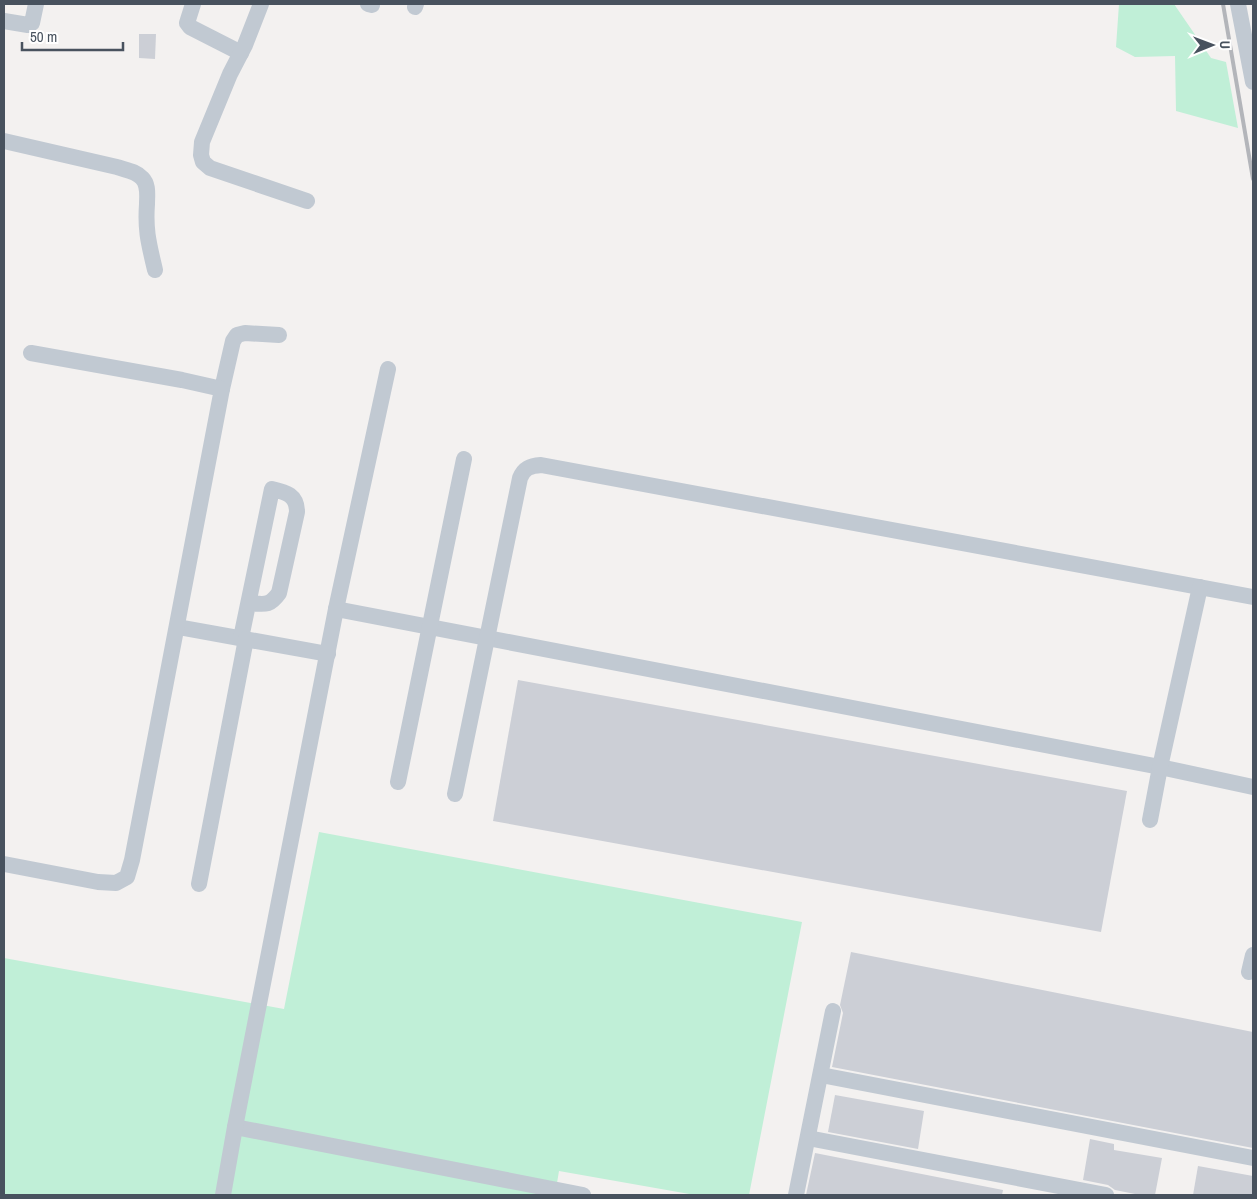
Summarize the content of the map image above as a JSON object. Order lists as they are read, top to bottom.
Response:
{
  "scale_bar": "50 m",
  "north": "right"
}
